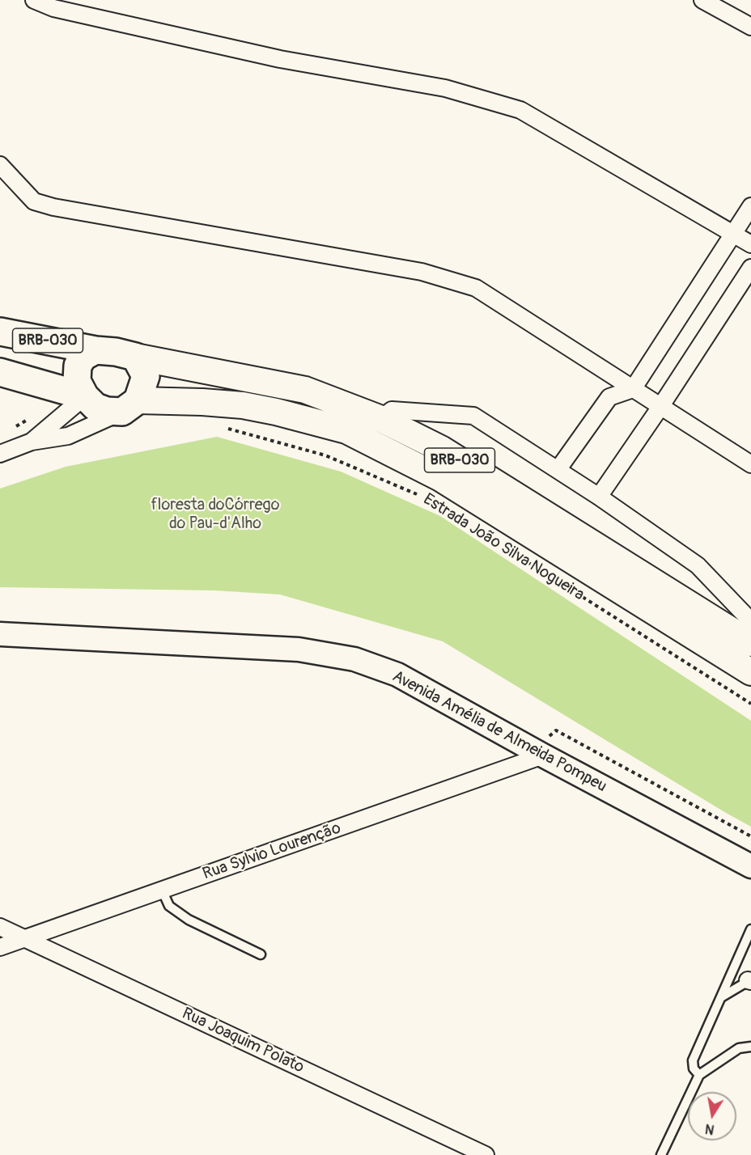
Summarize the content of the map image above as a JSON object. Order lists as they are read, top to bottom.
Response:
{
  "streets": {
    "highway": ["BRB-030"],
    "main road": ["Estrada João Silva Nogueira"],
    "street": ["Avenida Amélia de Almeida Pompeu", "Rua Sylvio Lourenção", "Rua Joaquim Polato"]
  },
  "crossings": [
    ["BRB-030", "Estrada João Silva Nogueira"],
    ["Avenida Amélia de Almeida Pompeu", "Rua Sylvio Lourenção"],
    ["Rua Sylvio Lourenção", "Rua Joaquim Polato"]
  ],
  "parks": ["floresta doCórrego do Pau-d'Alho"],
  "north": "bottom"
}
